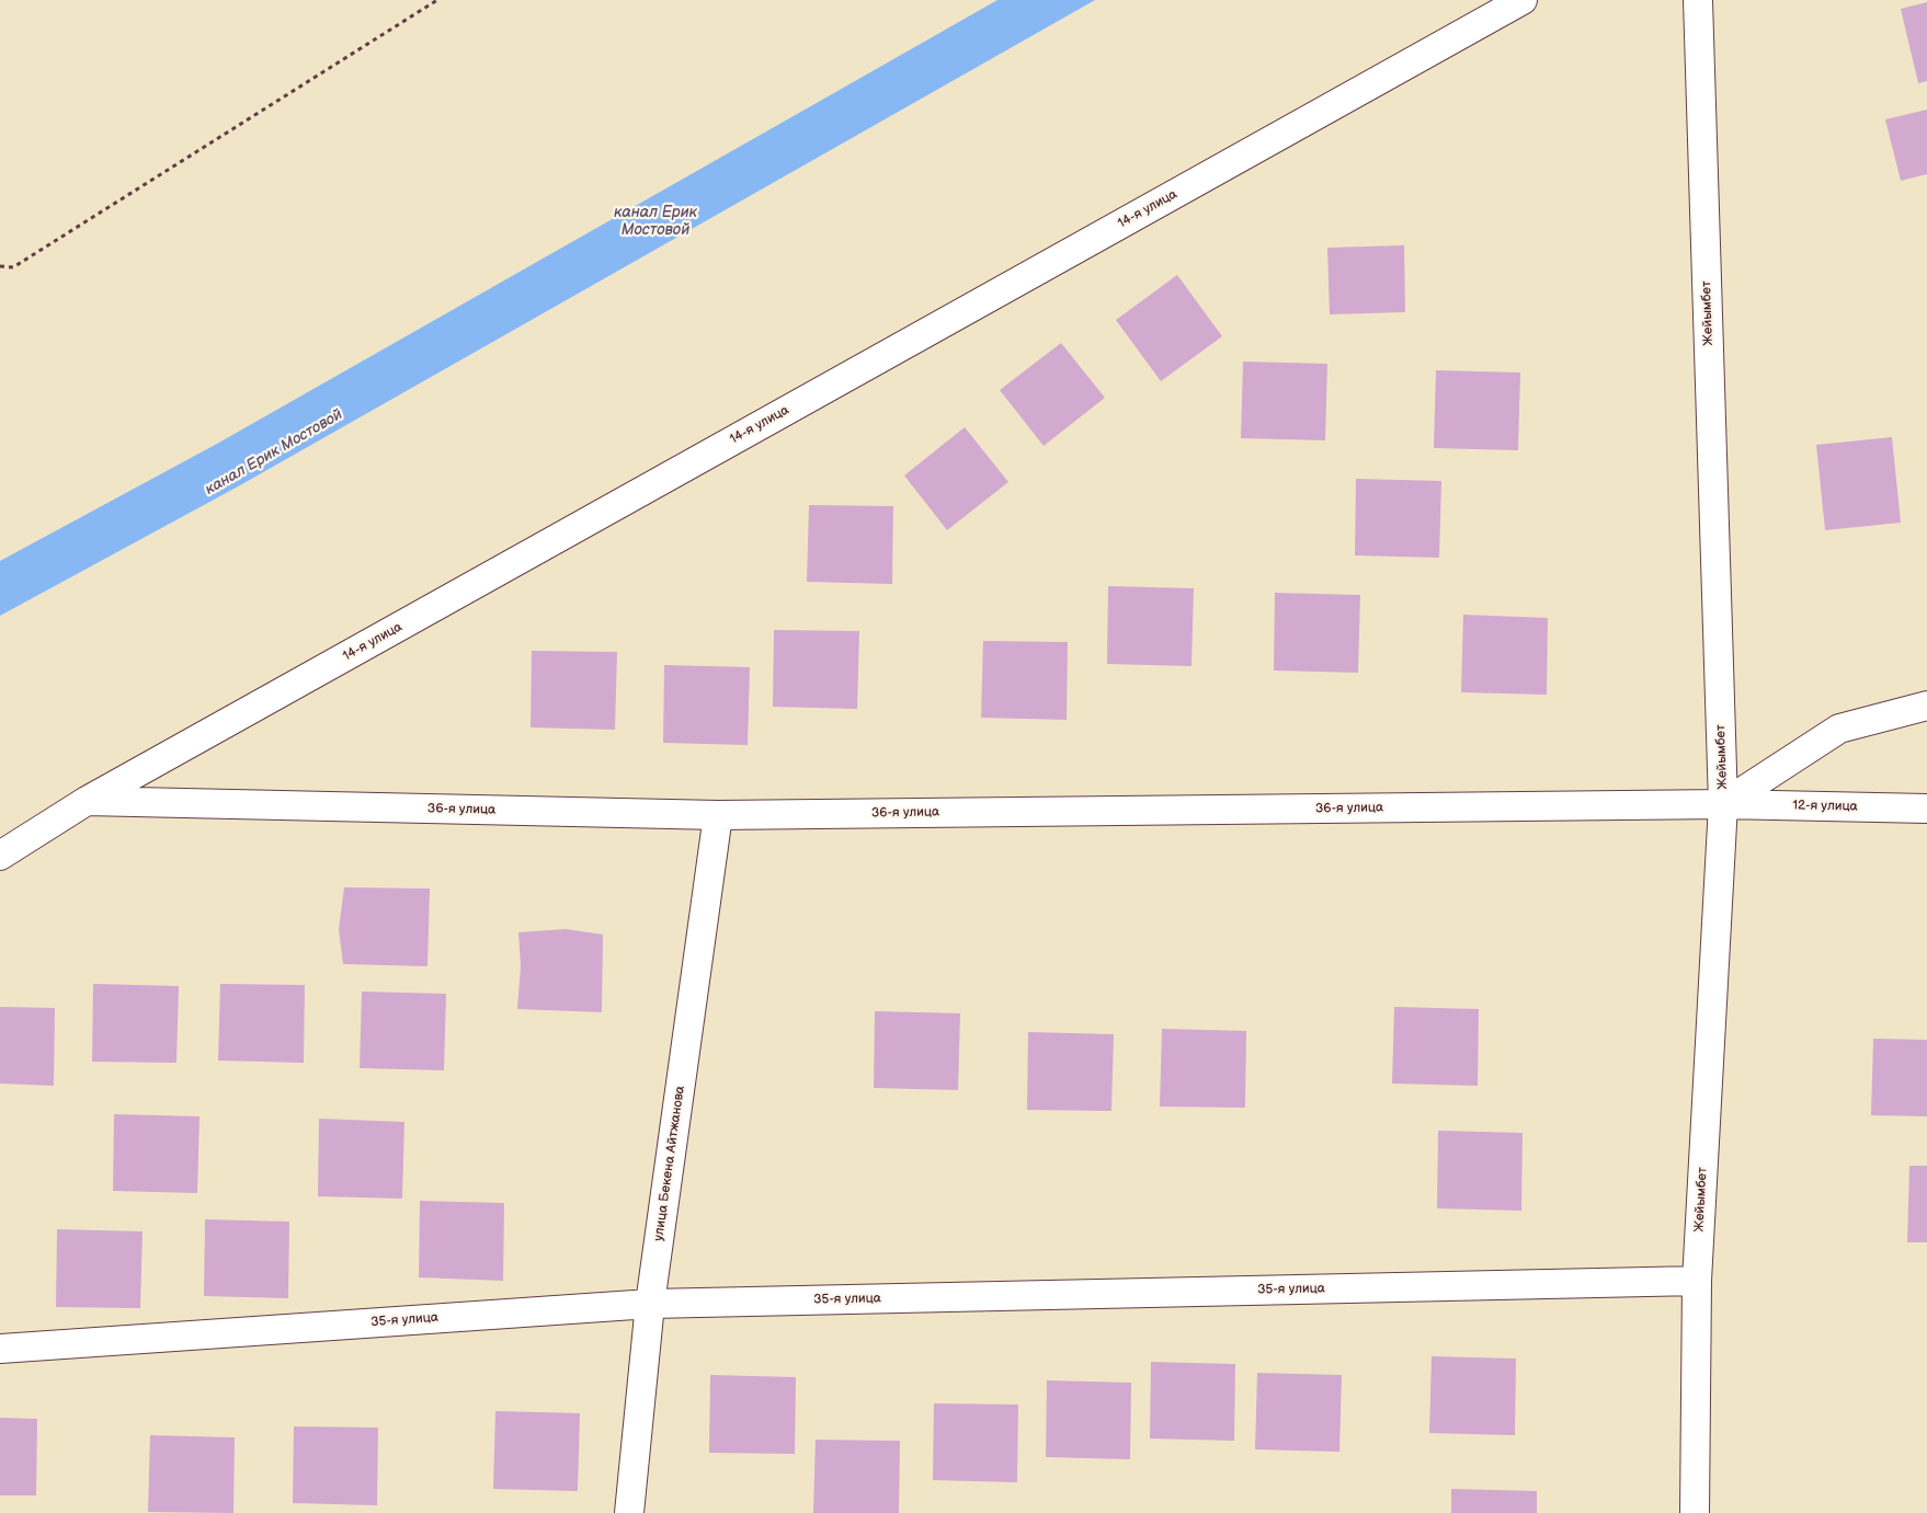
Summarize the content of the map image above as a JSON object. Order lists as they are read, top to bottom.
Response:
{
  "streets": {
    "street": [
      "14-я улица",
      "Жейымбет",
      "12-я улица",
      "36-я улица",
      "улица Бекена Айтжанова",
      "35-я улица"
    ]
  },
  "crossings": [
    ["14-я улица", "36-я улица"],
    ["Жейымбет", "12-я улица"],
    ["Жейымбет", "36-я улица"],
    ["Жейымбет", "35-я улица"],
    ["12-я улица", "36-я улица"],
    ["36-я улица", "улица Бекена Айтжанова"],
    ["улица Бекена Айтжанова", "35-я улица"]
  ],
  "water": ["канал Ерик Мостовой"]
}
